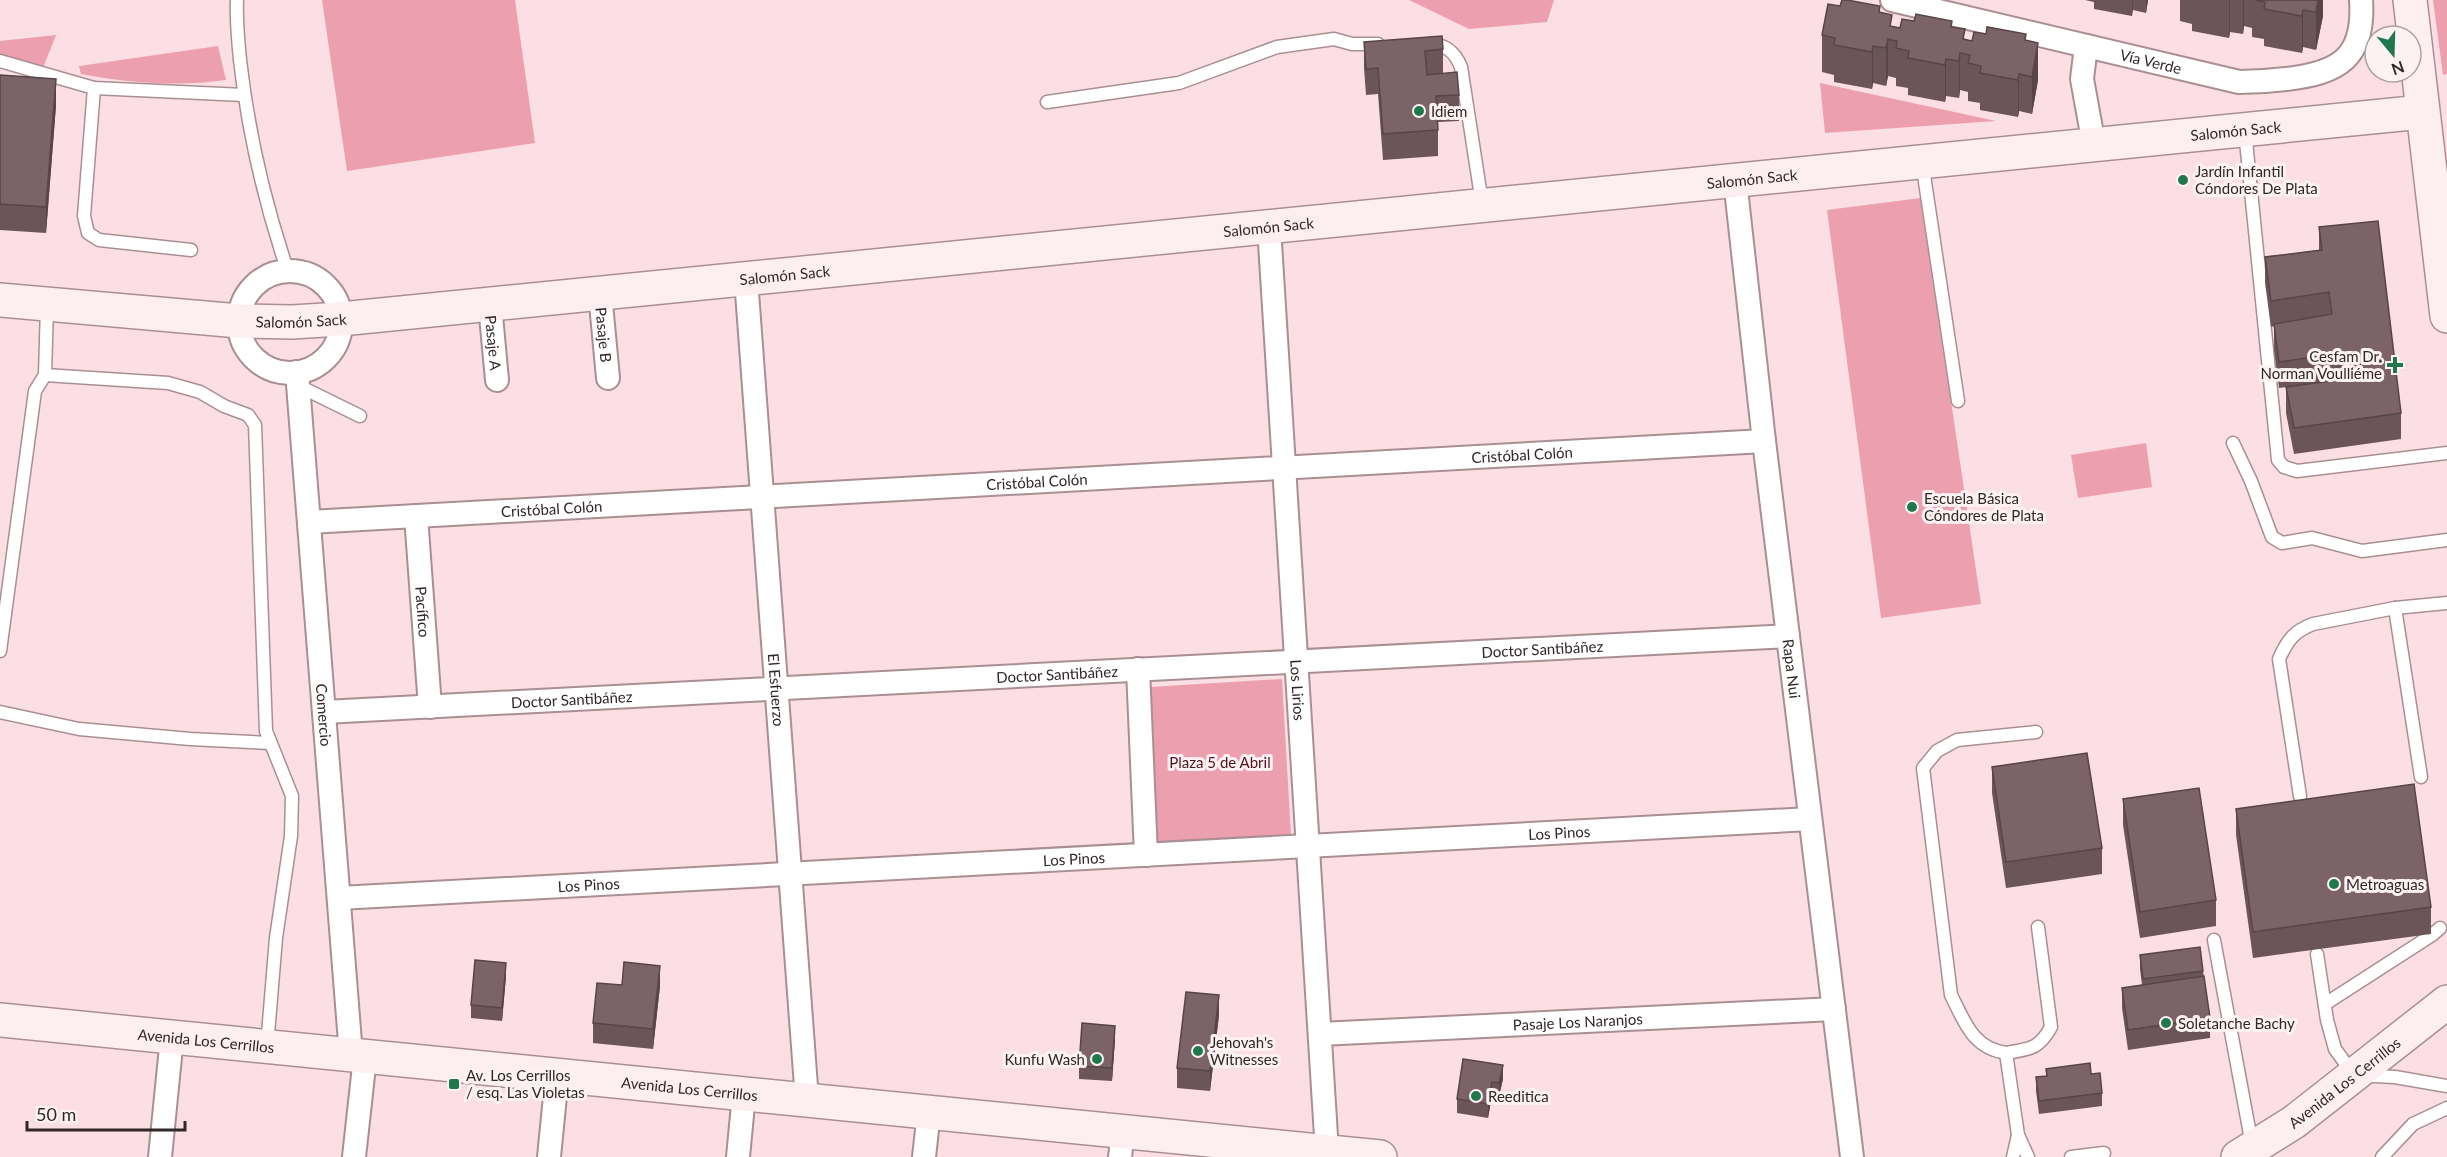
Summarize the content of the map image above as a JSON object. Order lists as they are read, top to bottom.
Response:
{
  "streets": {
    "street": [
      "Vía Verde",
      "Salomón Sack",
      "Pasaje B",
      "Pasaje A",
      "Cristóbal Colón",
      "Pacífico",
      "Doctor Santibáñez",
      "Rapa Nui",
      "Los Lirios",
      "El Esfuerzo",
      "Comercio",
      "Los Pinos",
      "Pasaje Los Naranjos",
      "Avenida Los Cerrillos"
    ]
  },
  "crossings": [
    ["Salomón Sack", "Pasaje B"],
    ["Salomón Sack", "Pasaje A"],
    ["Salomón Sack", "Rapa Nui"],
    ["Salomón Sack", "Los Lirios"],
    ["Salomón Sack", "El Esfuerzo"],
    ["Cristóbal Colón", "Pacífico"],
    ["Cristóbal Colón", "Rapa Nui"],
    ["Cristóbal Colón", "Los Lirios"],
    ["Cristóbal Colón", "El Esfuerzo"],
    ["Cristóbal Colón", "Comercio"],
    ["Pacífico", "Doctor Santibáñez"],
    ["Doctor Santibáñez", "Rapa Nui"],
    ["Doctor Santibáñez", "Los Lirios"],
    ["Doctor Santibáñez", "El Esfuerzo"],
    ["Doctor Santibáñez", "Comercio"],
    ["Rapa Nui", "Los Pinos"],
    ["Rapa Nui", "Pasaje Los Naranjos"],
    ["Los Lirios", "Los Pinos"],
    ["Los Lirios", "Pasaje Los Naranjos"],
    ["Los Lirios", "Avenida Los Cerrillos"],
    ["El Esfuerzo", "Los Pinos"],
    ["El Esfuerzo", "Avenida Los Cerrillos"],
    ["Comercio", "Los Pinos"],
    ["Comercio", "Avenida Los Cerrillos"]
  ],
  "parks": ["Plaza 5 de Abril"],
  "places": {
    "other": [
      "Idiem",
      "Jardín Infantil Cóndores De Plata",
      "Escuela Básica Cóndores de Plata",
      "Metroaguas",
      "Soletanche Bachy",
      "Jehovah's Witnesses",
      "Kunfu Wash",
      "Reeditica"
    ],
    "health": ["Cesfam Dr. Norman Voulliéme"],
    "transit": ["Av. Los Cerrillos / esq. Las Violetas"]
  },
  "scale_bar": "50 m",
  "north": "bottom"
}
